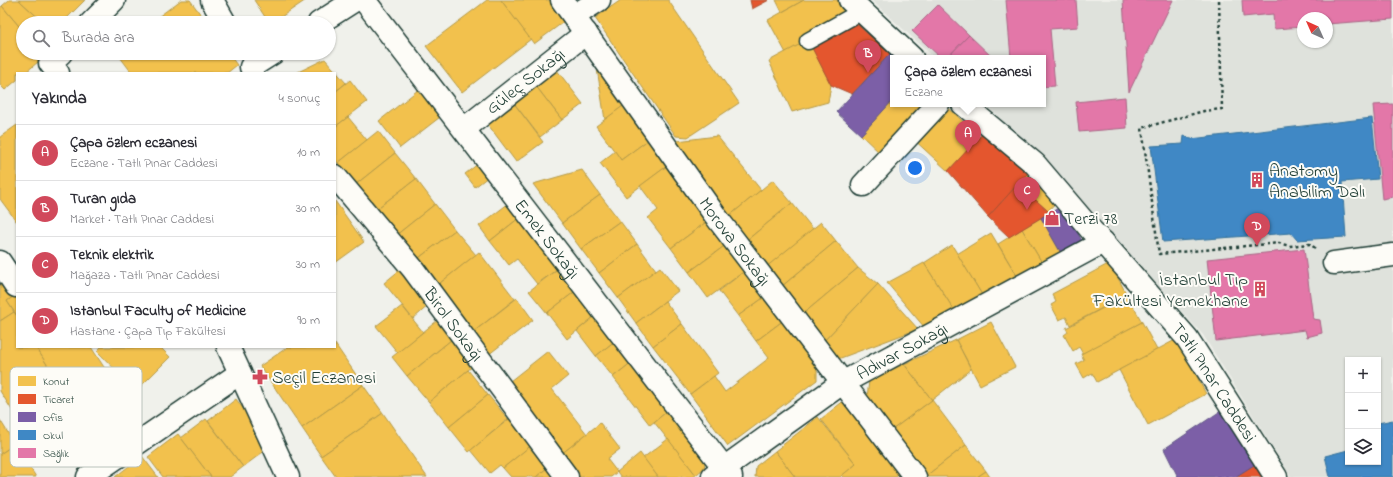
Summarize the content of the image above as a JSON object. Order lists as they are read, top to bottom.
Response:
{
  "streets": {
    "street": [
      "Güleç Sokağı",
      "Emek Sokağı",
      "Morova Sokağı",
      "Birol Sokağı",
      "Adıvar Sokağı",
      "Tatlı Pınar Caddesi"
    ]
  },
  "crossings": [
    ["Güleç Sokağı", "Emek Sokağı"],
    ["Güleç Sokağı", "Morova Sokağı"],
    ["Emek Sokağı", "Adıvar Sokağı"],
    ["Morova Sokağı", "Adıvar Sokağı"],
    ["Adıvar Sokağı", "Tatlı Pınar Caddesi"]
  ],
  "places": {
    "building": ["Anatomy Anabilim Dalı", "İstanbul Tıp Fakültesi Yemekhane"],
    "shop": ["Terzi 78"],
    "pharmacy": ["Seçil Eczanesi"]
  },
  "legend": [
    "Konut",
    "Ticaret",
    "Ofis",
    "Okul",
    "Sağlık"
  ],
  "north": "top left",
  "page": {
    "search": "Burada ara",
    "pins": [
      "B",
      "A",
      "C",
      "D"
    ],
    "popup": ["Çapa özlem eczanesi", "Eczane"],
    "heading": ["Yakında", "4 sonuç"],
    "list": [
      {
        "mark": "A",
        "name": "Çapa özlem eczanesi",
        "note": "Eczane · Tatlı Pınar Caddesi",
        "value": "10 m"
      },
      {
        "mark": "B",
        "name": "Turan gıda",
        "note": "Market · Tatlı Pınar Caddesi",
        "value": "30 m"
      },
      {
        "mark": "C",
        "name": "Teknik elektrik",
        "note": "Mağaza · Tatlı Pınar Caddesi",
        "value": "30 m"
      },
      {
        "mark": "D",
        "name": "Istanbul Faculty of Medicine",
        "note": "Hastane · Çapa Tıp Fakültesi",
        "value": "90 m"
      }
    ],
    "map_buttons": ["+", "−"]
  }
}
